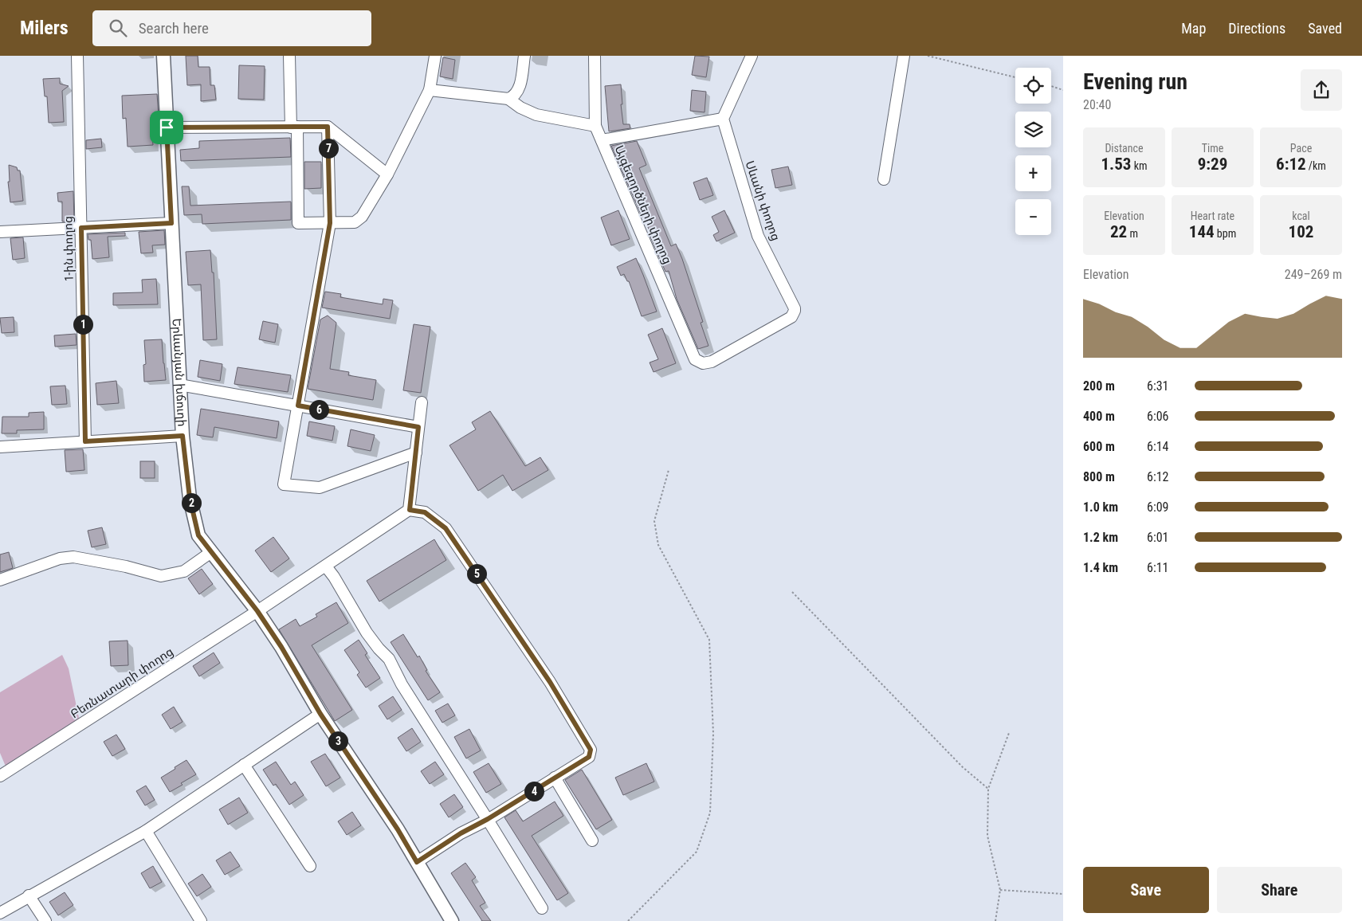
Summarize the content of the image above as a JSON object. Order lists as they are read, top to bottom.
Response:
{
  "streets": {
    "main road": ["Երևանյան խճուղի"],
    "street": [
      "Սևանի փողոց",
      "Այգեգործների փողոց",
      "1-ին փողոց",
      "Բեռնատարի փողոց"
    ]
  },
  "crossings": [
    ["Սևանի փողոց", "Այգեգործների փողոց"],
    ["Երևանյան խճուղի", "Բեռնատարի փողոց"]
  ],
  "page": {
    "header": "Milers",
    "search": "Search here",
    "nav": ["Map", "Directions", "Saved"],
    "heading": ["Evening run", "20:40"],
    "map_buttons": ["+", "−"],
    "stats": [
      ["Distance", "1.53 km"],
      ["Time", "9:29"],
      ["Pace", "6:12 /km"],
      ["Elevation", "22 m"],
      ["Heart rate", "144 bpm"],
      ["kcal", "102"]
    ],
    "pins": [
      "7",
      "1",
      "6",
      "2",
      "5",
      "3",
      "4"
    ],
    "chart": ["Elevation", "249–269 m"],
    "list": [
      {
        "name": "200 m",
        "note": "6:31"
      },
      {
        "name": "400 m",
        "note": "6:06"
      },
      {
        "name": "600 m",
        "note": "6:14"
      },
      {
        "name": "800 m",
        "note": "6:12"
      },
      {
        "name": "1.0 km",
        "note": "6:09"
      },
      {
        "name": "1.2 km",
        "note": "6:01"
      },
      {
        "name": "1.4 km",
        "note": "6:11"
      }
    ],
    "buttons": ["Save", "Share"]
  }
}
